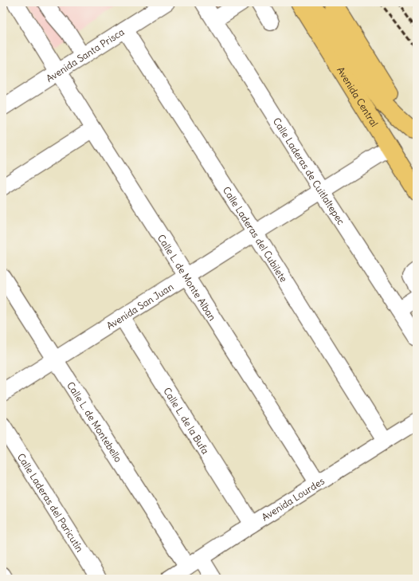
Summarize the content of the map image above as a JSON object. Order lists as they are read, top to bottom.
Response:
{
  "streets": {
    "main road": ["Avenida Central"],
    "street": [
      "Avenida Santa Prisca",
      "Calle Laderas de Cuitlaltepec",
      "Calle Laderas del Cubilete",
      "Calle L. de Monte Alban",
      "Avenida San Juan",
      "Calle L. de la Bufa",
      "Calle L. de Montebello",
      "Avenida Lourdes",
      "Calle Laderas del Paricutín"
    ]
  },
  "crossings": [
    ["Avenida Santa Prisca", "Calle Laderas del Cubilete"],
    ["Avenida Santa Prisca", "Calle L. de Monte Alban"],
    ["Avenida Central", "Avenida San Juan"],
    ["Calle Laderas de Cuitlaltepec", "Avenida San Juan"],
    ["Calle Laderas del Cubilete", "Avenida San Juan"],
    ["Calle Laderas del Cubilete", "Avenida Lourdes"],
    ["Calle L. de Monte Alban", "Avenida San Juan"],
    ["Calle L. de Monte Alban", "Avenida Lourdes"],
    ["Avenida San Juan", "Calle L. de la Bufa"],
    ["Avenida San Juan", "Calle L. de Montebello"],
    ["Calle L. de la Bufa", "Avenida Lourdes"],
    ["Calle L. de Montebello", "Avenida Lourdes"]
  ]
}
